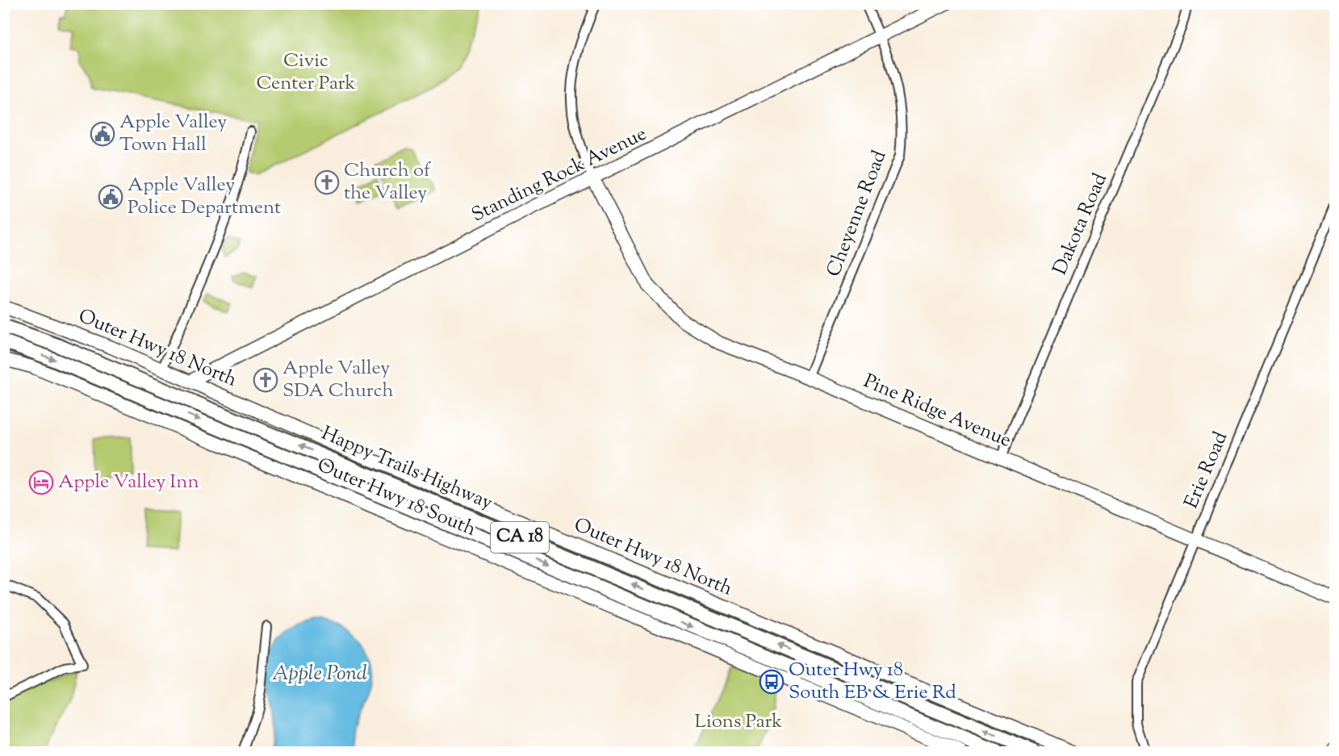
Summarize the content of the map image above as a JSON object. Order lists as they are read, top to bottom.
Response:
{
  "streets": {
    "main road": ["Happy Trails Highway", "CA 18"],
    "street": [
      "Standing Rock Avenue",
      "Cheyenne Road",
      "Dakota Road",
      "Outer Hwy 18 North",
      "Pine Ridge Avenue",
      "Erie Road",
      "Outer Hwy 18 South"
    ]
  },
  "crossings": [
    ["Standing Rock Avenue", "Cheyenne Road"],
    ["Standing Rock Avenue", "Outer Hwy 18 North"],
    ["Standing Rock Avenue", "Pine Ridge Avenue"],
    ["Cheyenne Road", "Pine Ridge Avenue"],
    ["Dakota Road", "Pine Ridge Avenue"],
    ["Pine Ridge Avenue", "Erie Road"]
  ],
  "water": ["Apple Pond"],
  "parks": ["Civic Center Park", "Lions Park"],
  "places": {
    "public building": ["Apple Valley Town Hall", "Apple Valley Police Department"],
    "church": ["Church of the Valley", "Apple Valley SDA Church"],
    "hotel": ["Apple Valley Inn"],
    "bus stop": ["Outer Hwy 18 South EB & Erie Rd"]
  }
}
